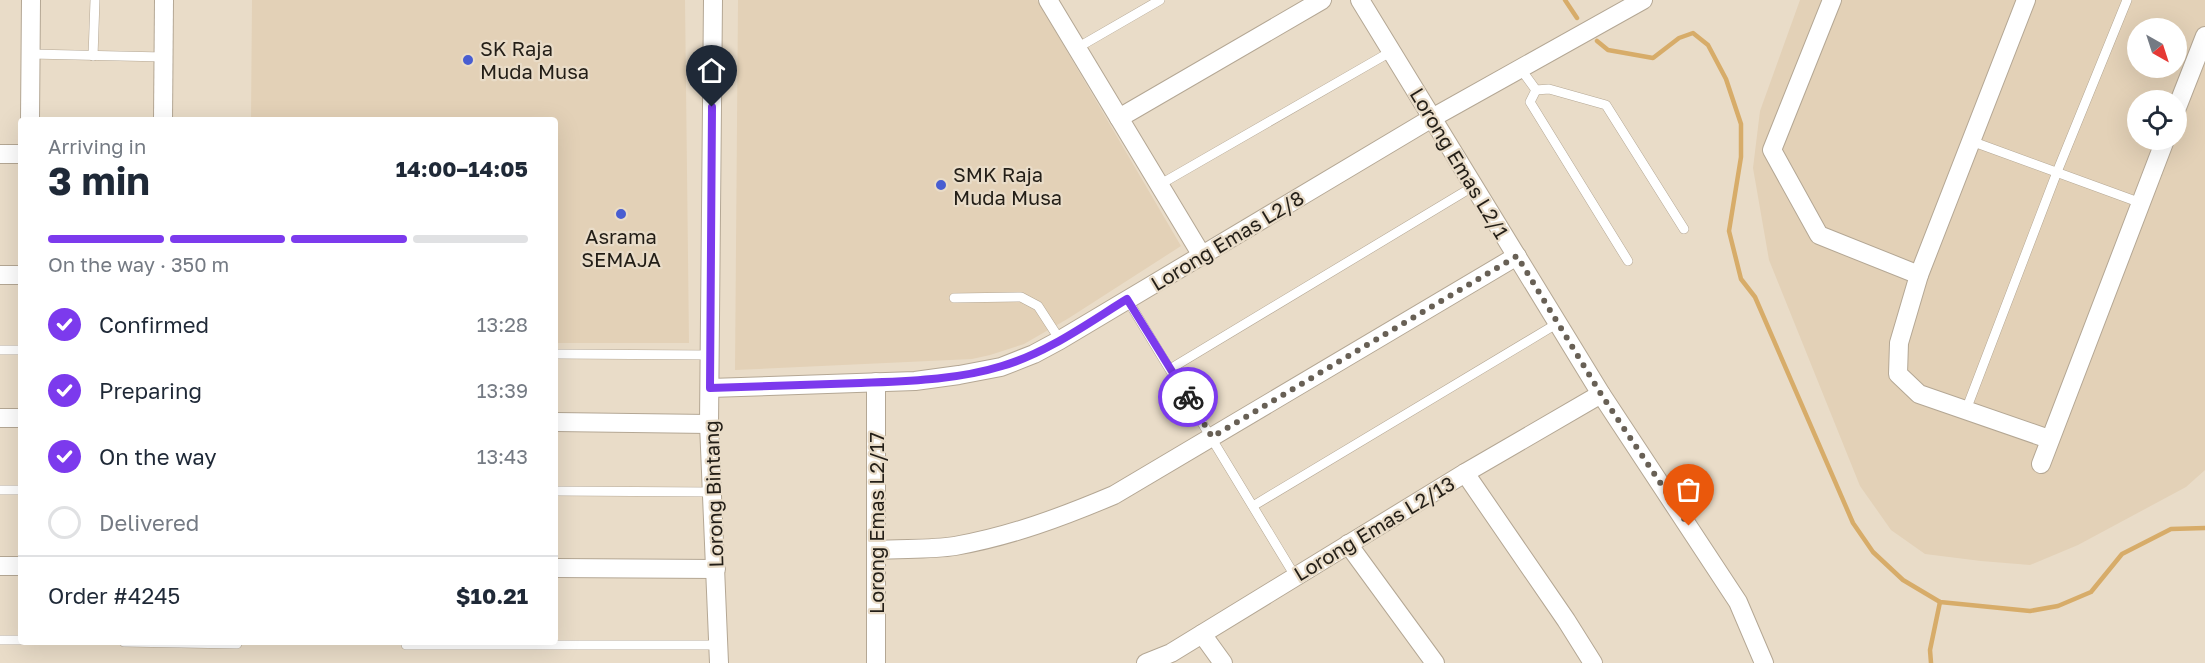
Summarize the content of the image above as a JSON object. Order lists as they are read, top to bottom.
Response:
{
  "streets": {
    "street": [
      "Lorong Emas L2/1",
      "Lorong Emas L2/8",
      "Lorong Bintang",
      "Lorong Emas L2/17",
      "Lorong Emas L2/13"
    ]
  },
  "crossings": [
    ["Lorong Emas L2/1", "Lorong Emas L2/8"],
    ["Lorong Emas L2/1", "Lorong Emas L2/13"],
    ["Lorong Emas L2/8", "Lorong Bintang"],
    ["Lorong Emas L2/8", "Lorong Emas L2/17"]
  ],
  "places": ["SK Raja Muda Musa", "SMK Raja Muda Musa", "Asrama SEMAJA"],
  "north": "bottom right",
  "page": {
    "heading": ["3 min", "Arriving in", "14:00–14:05"],
    "panel": ["Order #4245", "$10.21"],
    "bar": "On the way · 350 m",
    "list": [
      ["Confirmed", "13:28"],
      ["Preparing", "13:39"],
      ["On the way", "13:43"],
      "Delivered"
    ]
  }
}
